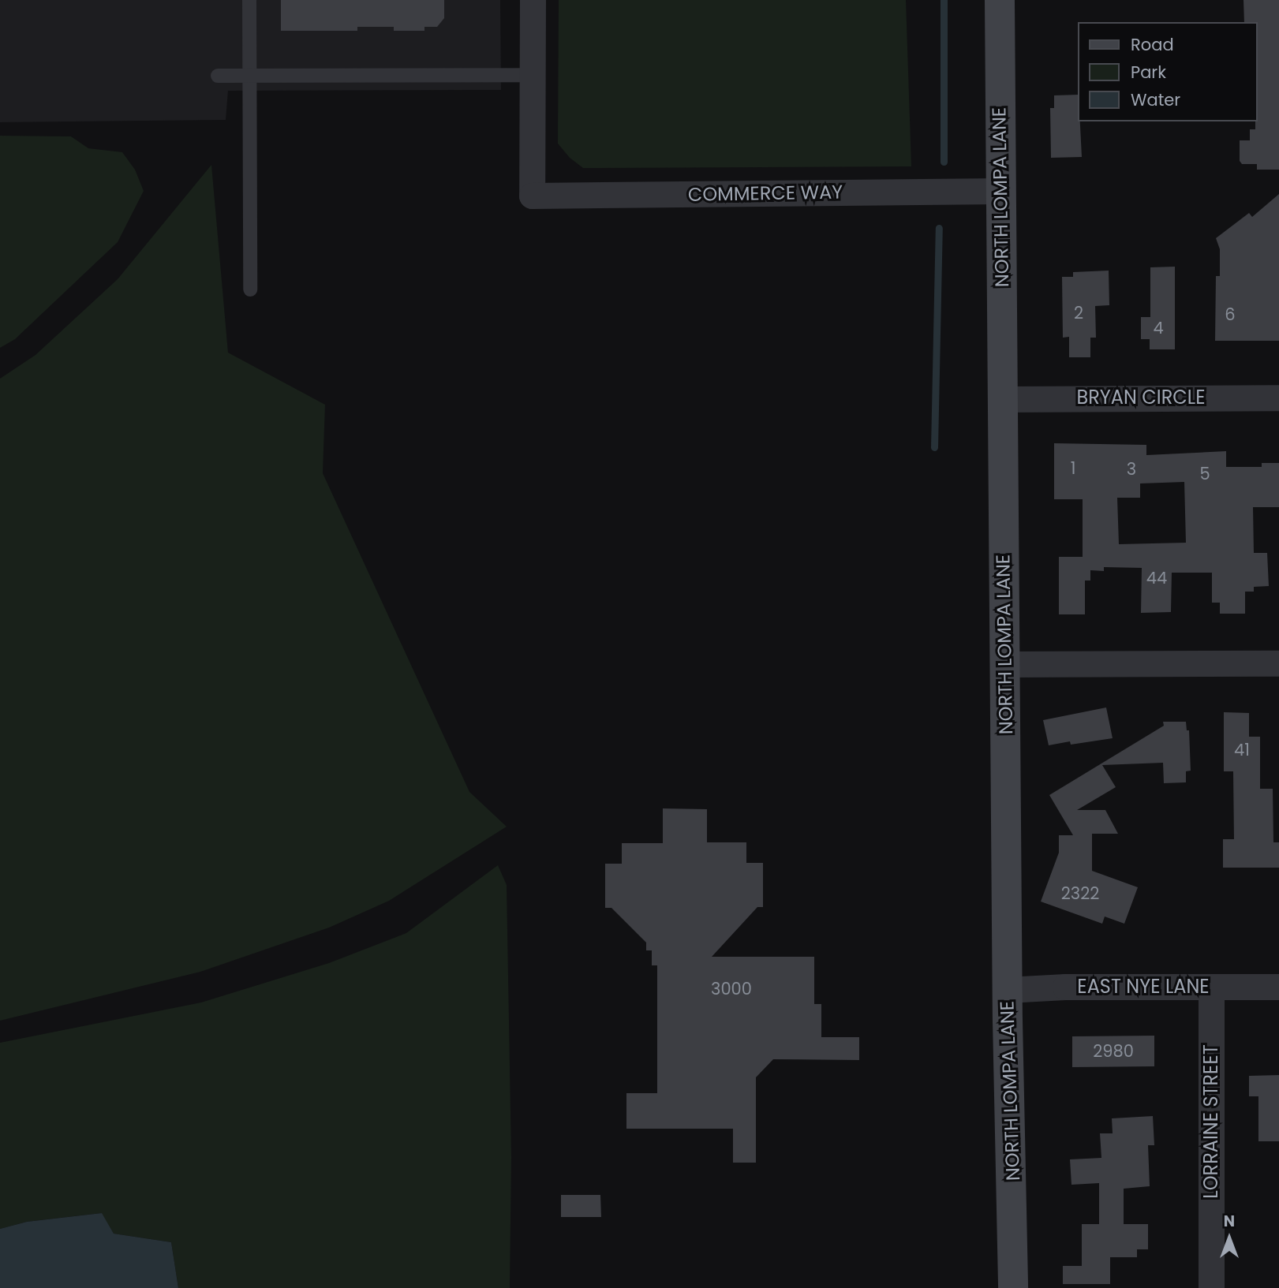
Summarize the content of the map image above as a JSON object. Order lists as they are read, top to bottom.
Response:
{
  "streets": {
    "street": [
      "COMMERCE WAY",
      "NORTH LOMPA LANE",
      "BRYAN CIRCLE",
      "EAST NYE LANE",
      "LORRAINE STREET"
    ]
  },
  "crossings": [
    ["COMMERCE WAY", "NORTH LOMPA LANE"],
    ["NORTH LOMPA LANE", "BRYAN CIRCLE"],
    ["NORTH LOMPA LANE", "EAST NYE LANE"],
    ["EAST NYE LANE", "LORRAINE STREET"]
  ],
  "house_numbers": [
    "2",
    "6",
    "4",
    "1",
    "3",
    "5",
    "44",
    "41",
    "2322",
    "3000",
    "2980"
  ],
  "legend": ["Road", "Park", "Water"],
  "north": "top"
}
